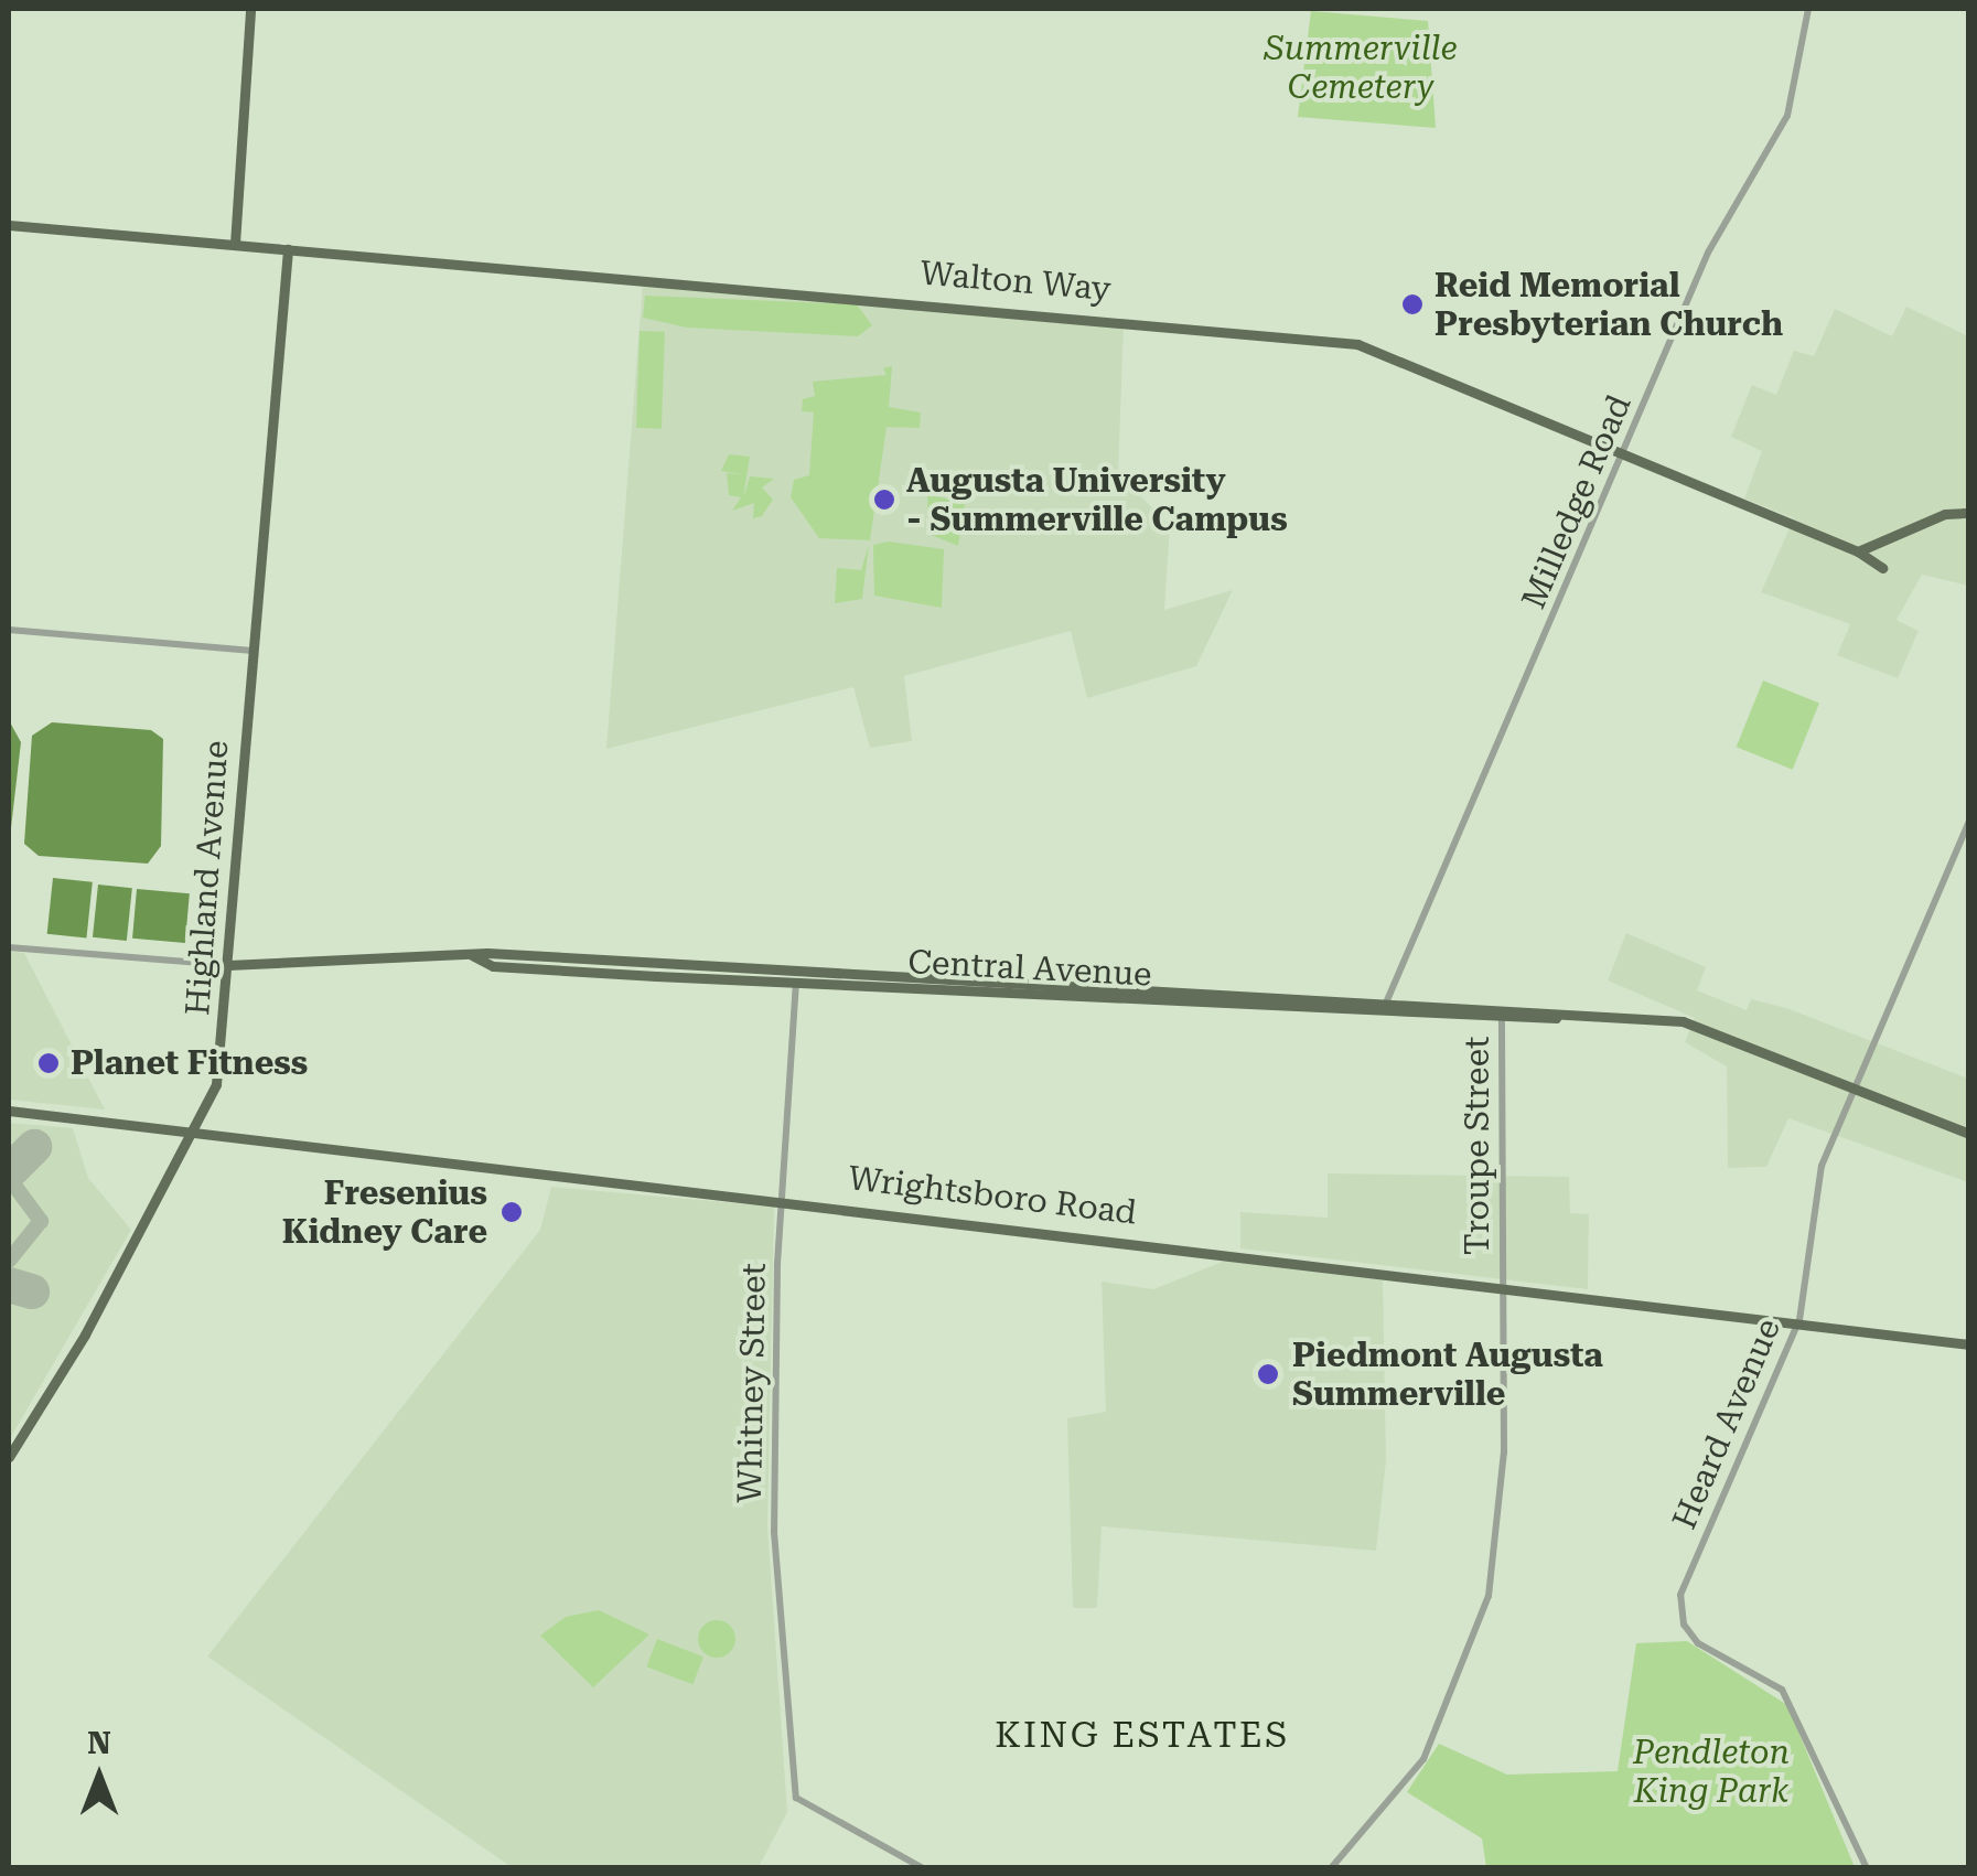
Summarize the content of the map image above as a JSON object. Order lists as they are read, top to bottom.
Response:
{
  "streets": {
    "main road": [
      "Walton Way",
      "Highland Avenue",
      "Central Avenue",
      "Wrightsboro Road"
    ],
    "street": [
      "Milledge Road",
      "Troupe Street",
      "Whitney Street",
      "Heard Avenue"
    ]
  },
  "crossings": [
    ["Walton Way", "Milledge Road"],
    ["Walton Way", "Highland Avenue"],
    ["Milledge Road", "Central Avenue"],
    ["Highland Avenue", "Central Avenue"],
    ["Highland Avenue", "Wrightsboro Road"],
    ["Central Avenue", "Troupe Street"],
    ["Central Avenue", "Whitney Street"],
    ["Central Avenue", "Heard Avenue"],
    ["Troupe Street", "Wrightsboro Road"],
    ["Wrightsboro Road", "Whitney Street"],
    ["Wrightsboro Road", "Heard Avenue"]
  ],
  "districts": ["KING ESTATES"],
  "parks": ["Summerville Cemetery", "Pendleton King Park"],
  "places": [
    "Reid Memorial Presbyterian Church",
    "Augusta University - Summerville Campus",
    "Planet Fitness",
    "Fresenius Kidney Care",
    "Piedmont Augusta Summerville"
  ],
  "north": "top"
}
